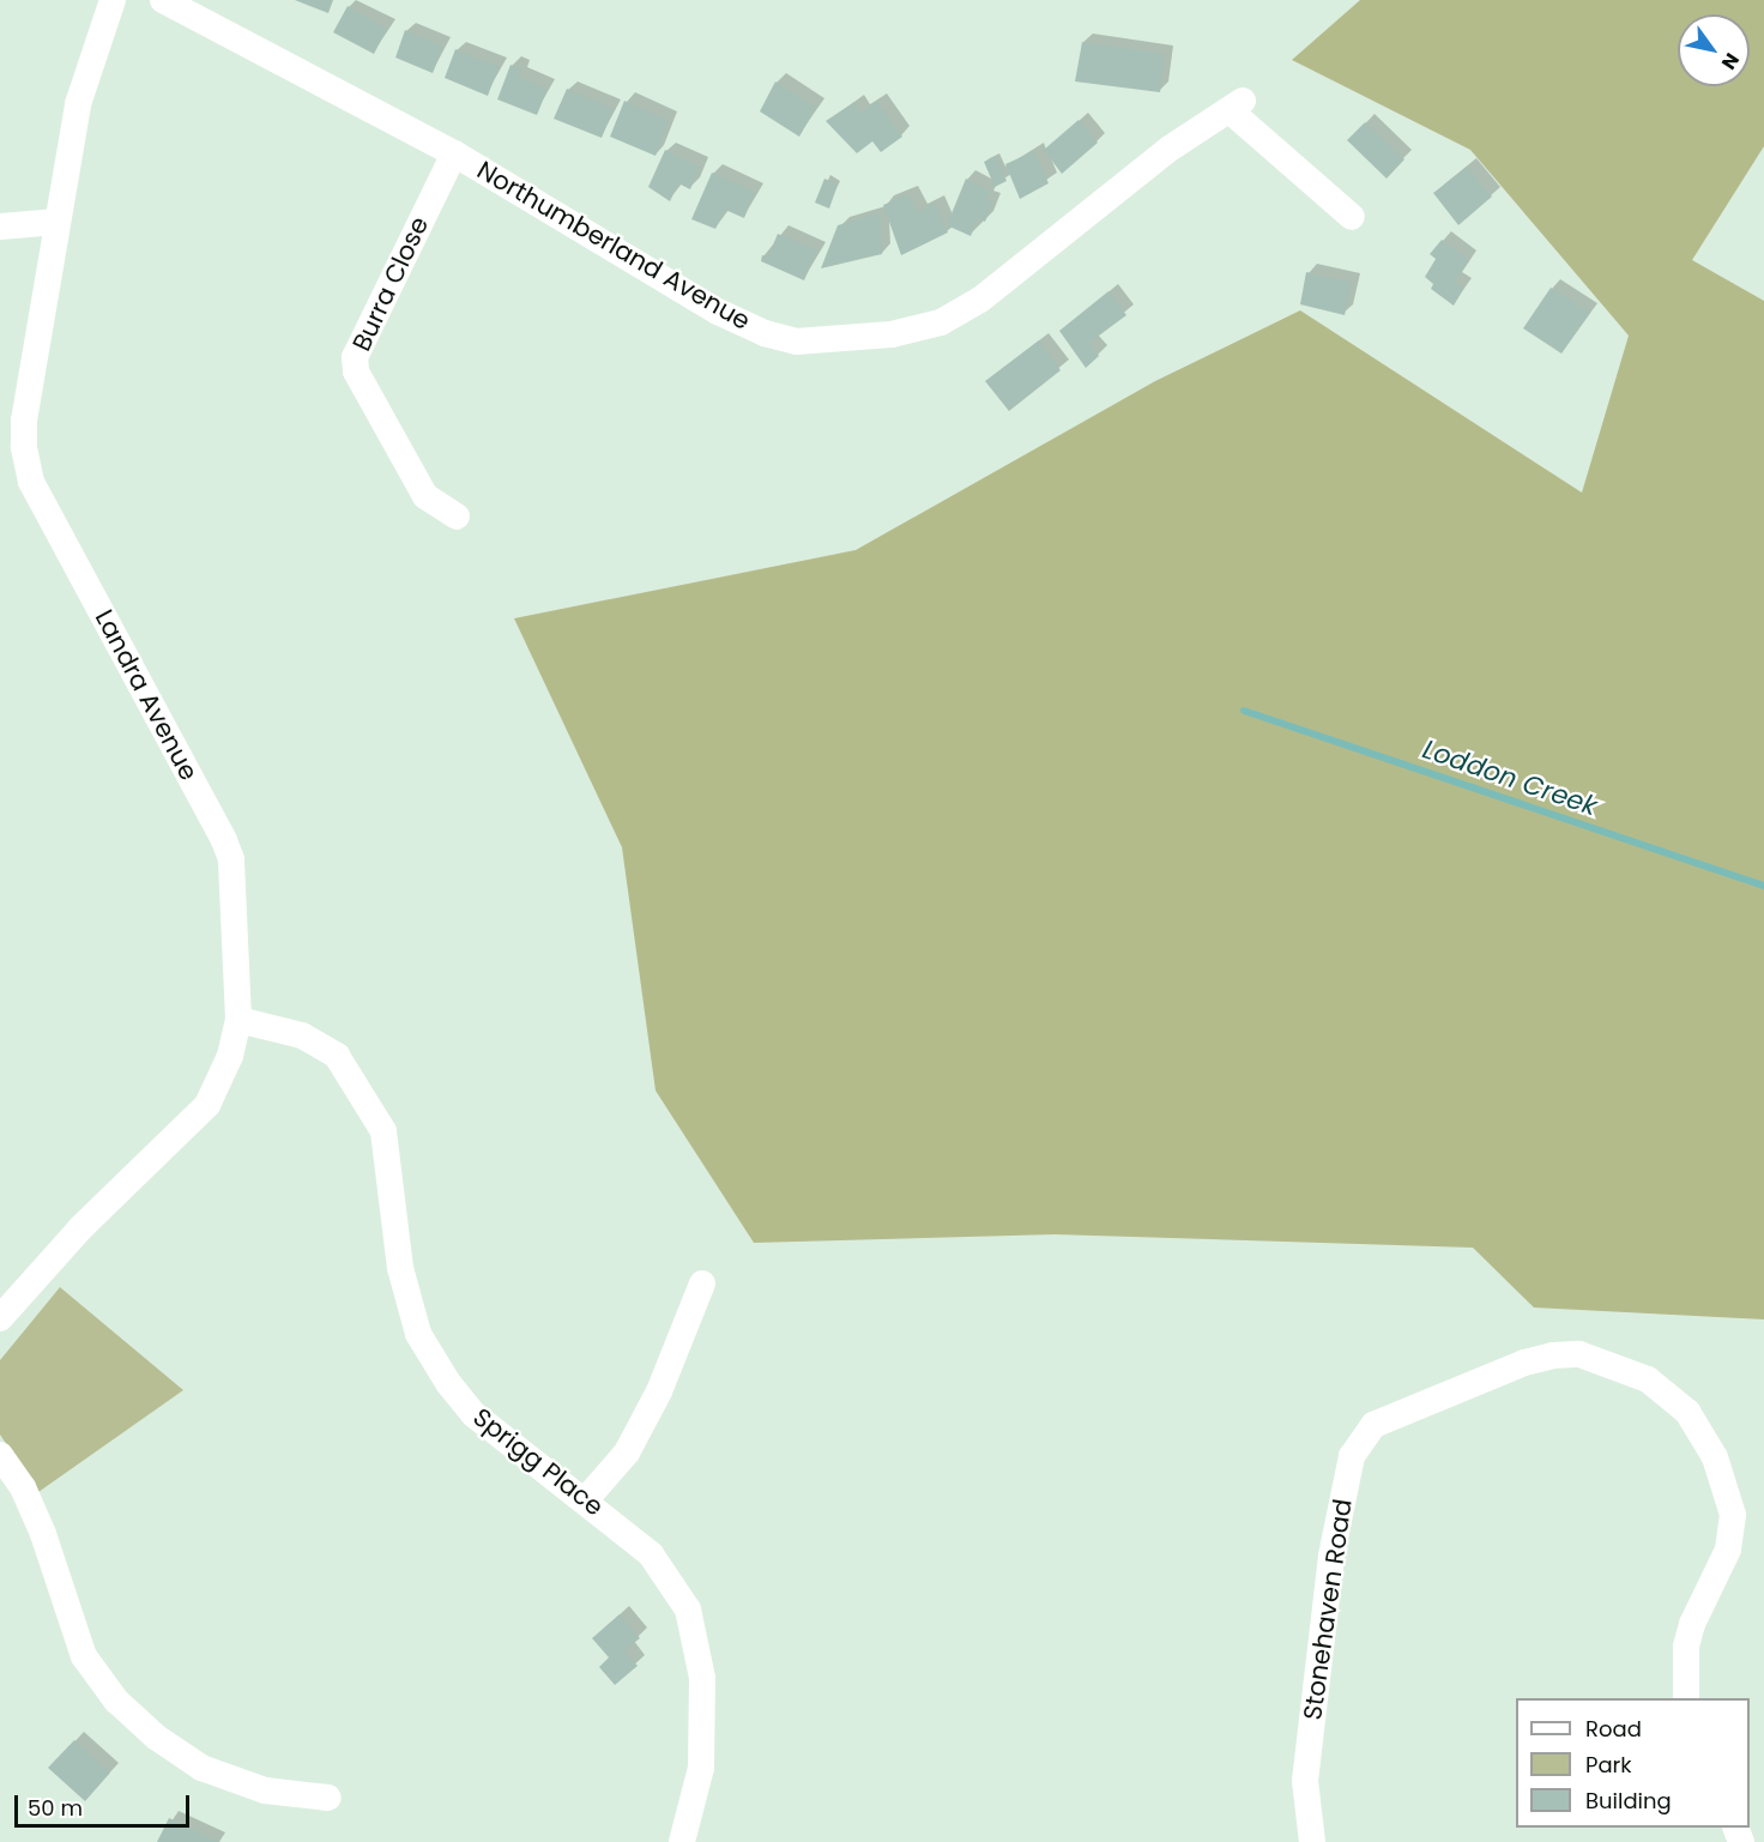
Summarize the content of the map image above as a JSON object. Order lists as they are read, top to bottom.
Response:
{
  "streets": {
    "street": [
      "Northumberland Avenue",
      "Burra Close",
      "Landra Avenue",
      "Sprigg Place",
      "Stonehaven Road"
    ]
  },
  "crossings": [
    ["Northumberland Avenue", "Burra Close"],
    ["Landra Avenue", "Sprigg Place"]
  ],
  "water": ["Loddon Creek"],
  "legend": ["Road", "Park", "Building"],
  "scale_bar": "50 m",
  "north": "bottom right"
}
